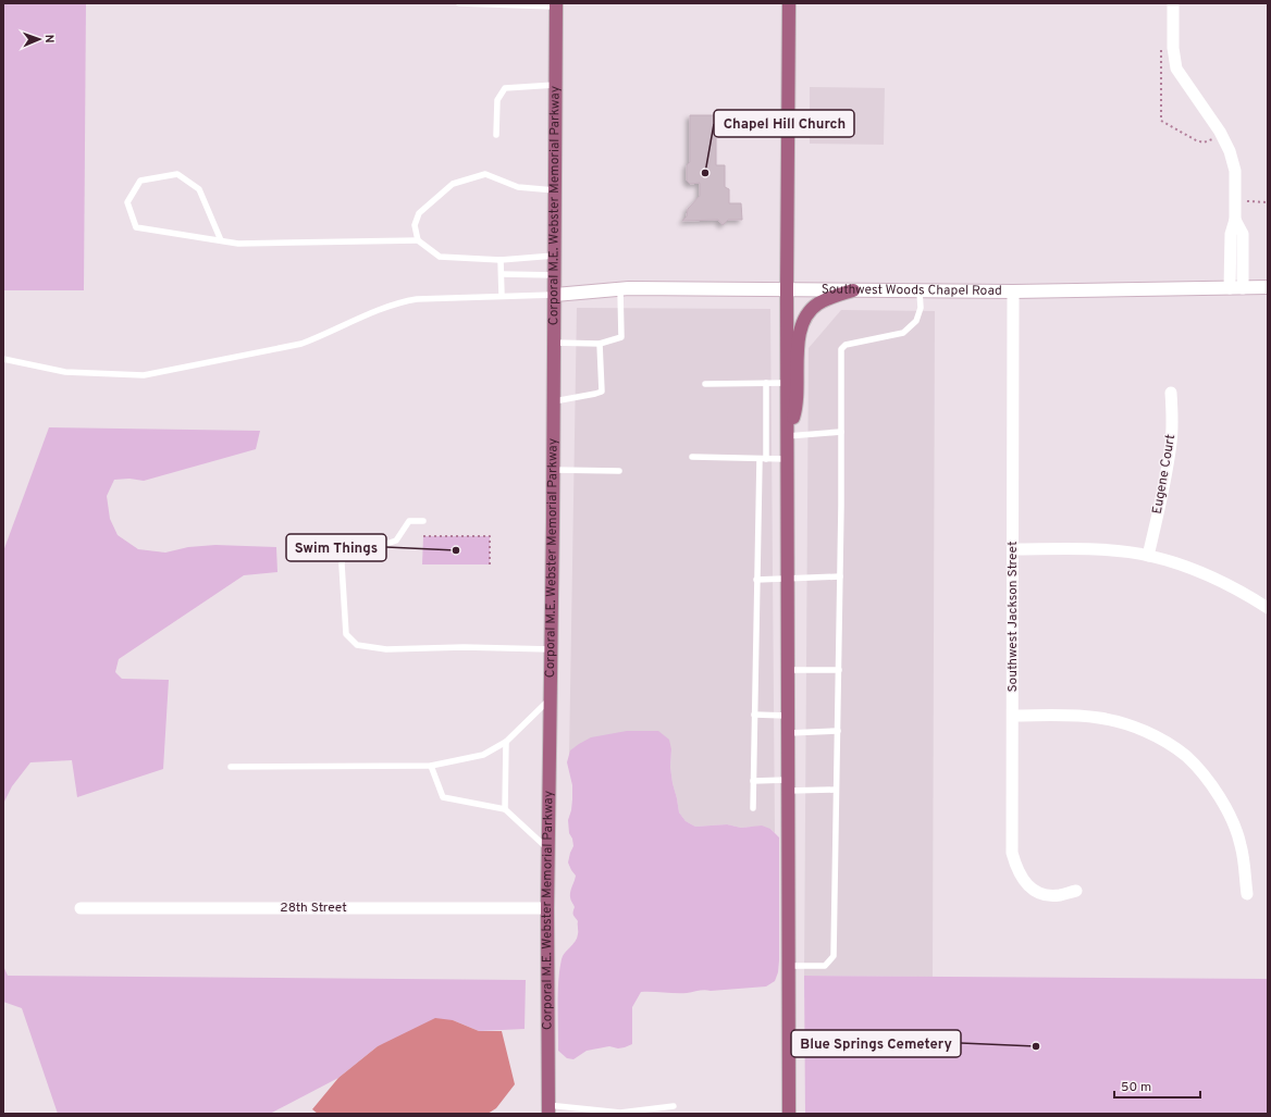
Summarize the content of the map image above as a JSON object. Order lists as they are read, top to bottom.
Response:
{
  "streets": {
    "main road": ["Corporal M.E. Webster Memorial Parkway", "Southwest Woods Chapel Road"],
    "street": ["Eugene Court", "Southwest Jackson Street", "28th Street"]
  },
  "crossings": [
    ["Corporal M.E. Webster Memorial Parkway", "Southwest Woods Chapel Road"],
    ["Corporal M.E. Webster Memorial Parkway", "28th Street"],
    ["Southwest Woods Chapel Road", "Southwest Jackson Street"]
  ],
  "places": ["Chapel Hill Church", "Swim Things", "Blue Springs Cemetery"],
  "scale_bar": "50 m",
  "north": "right"
}
